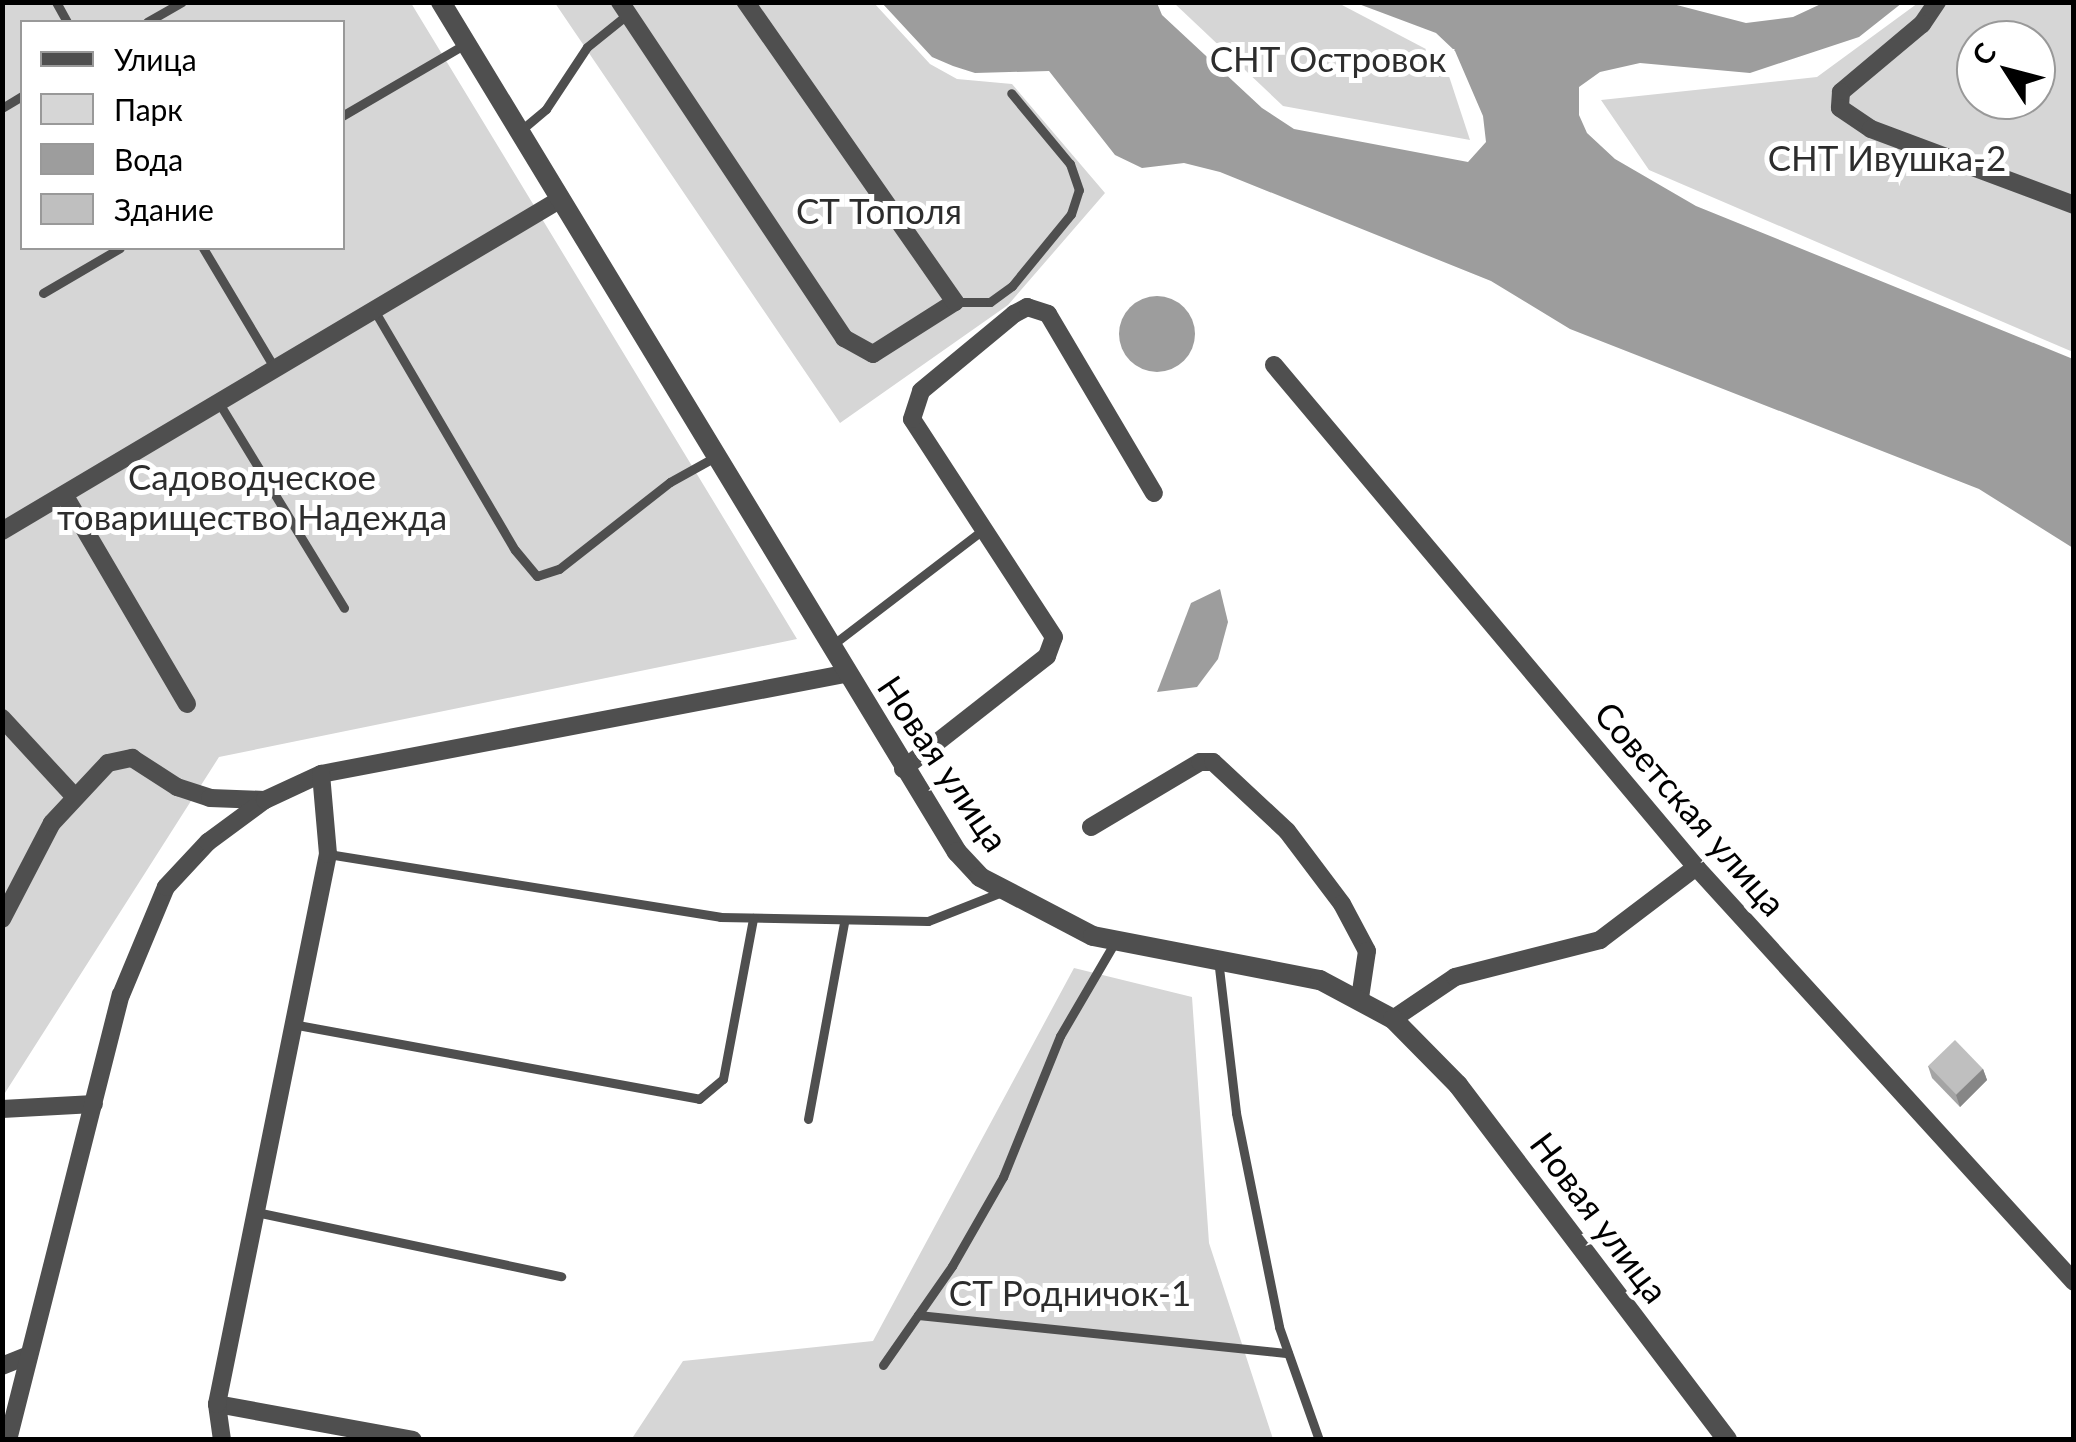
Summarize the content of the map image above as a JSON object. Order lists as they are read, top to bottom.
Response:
{
  "streets": {
    "street": ["Новая улица", "Советская улица"]
  },
  "parks": [
    "СНТ Островок",
    "СНТ Ивушка-2",
    "СТ Тополя",
    "Садоводческое товарищество Надежда",
    "СТ Родничок-1"
  ],
  "legend": [
    "Улица",
    "Парк",
    "Вода",
    "Здание"
  ],
  "north": "top left"
}
